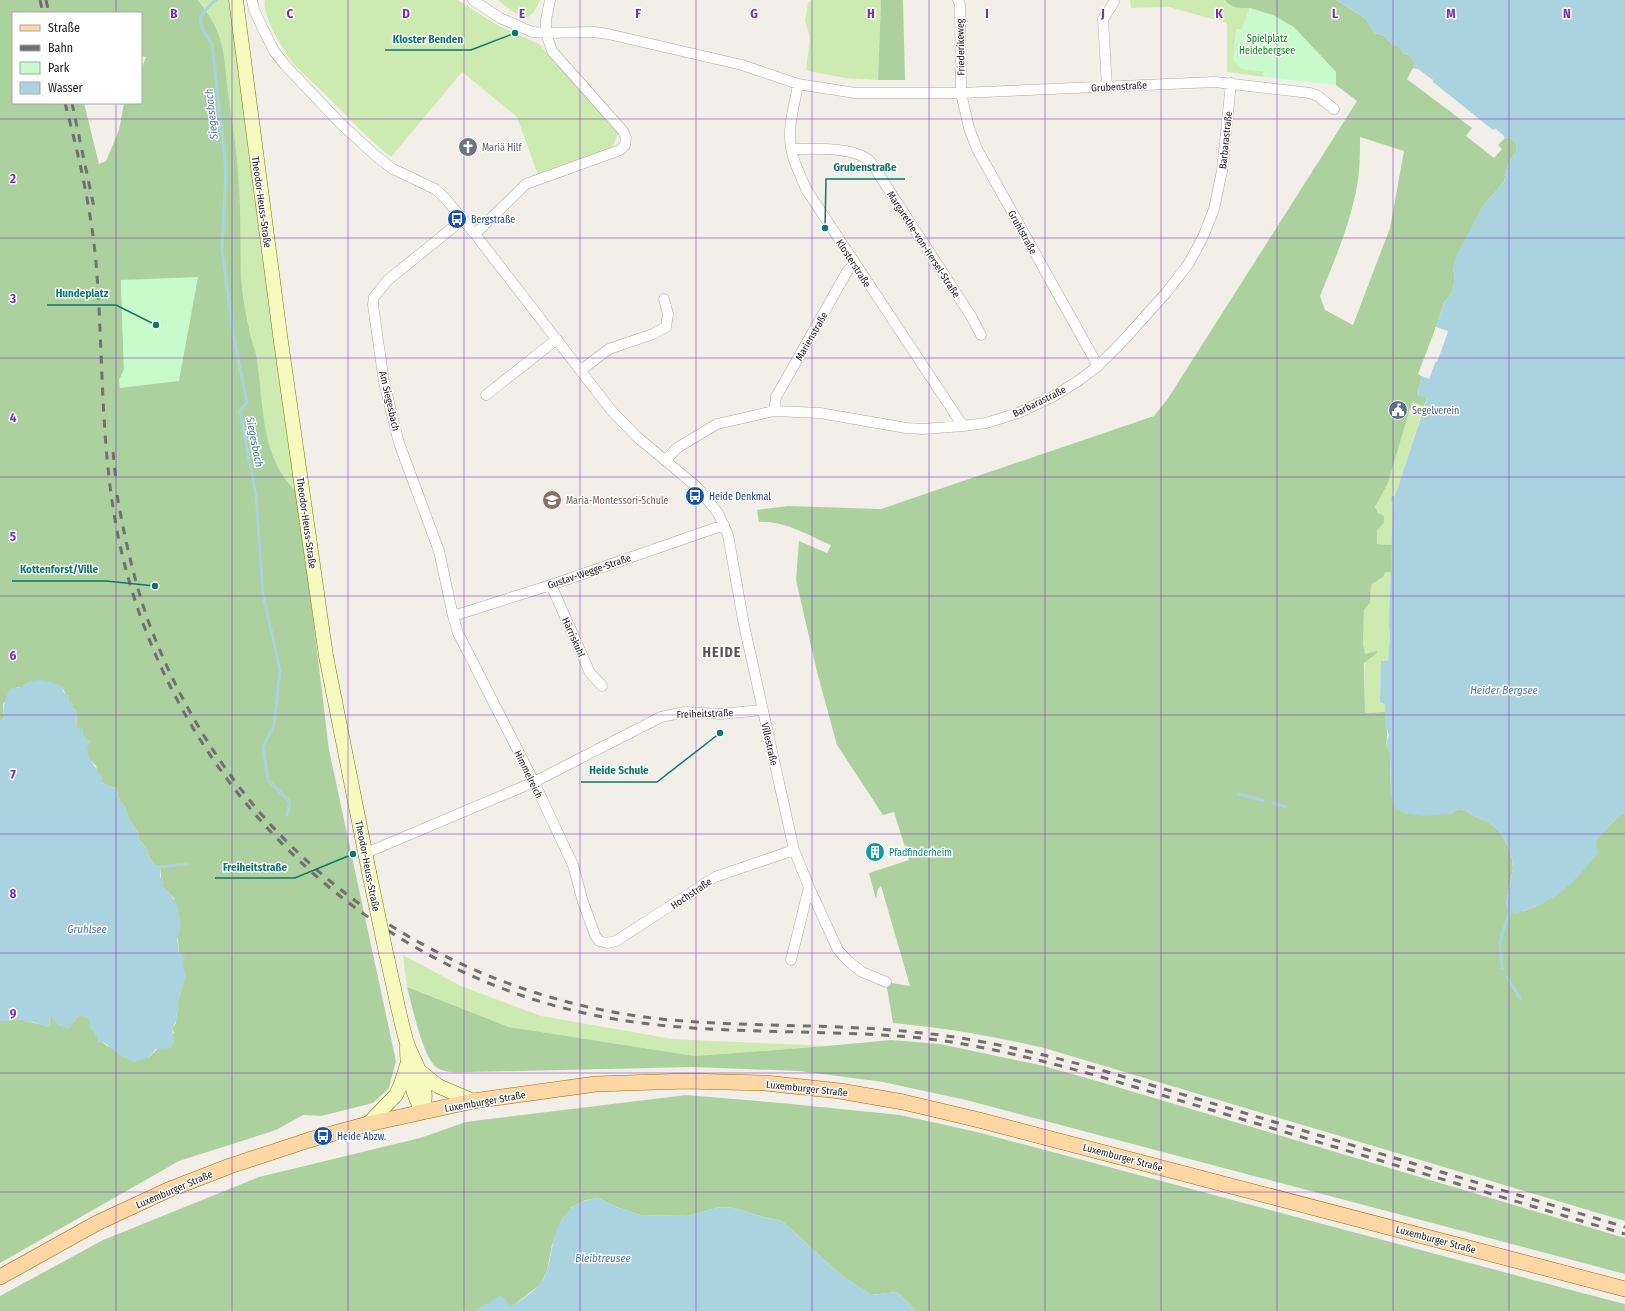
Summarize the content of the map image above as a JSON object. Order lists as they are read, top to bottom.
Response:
{
  "streets": {
    "main road": ["Theodor-Heuss-Straße", "Luxemburger Straße"],
    "street": [
      "Friederikeweg",
      "Grubenstraße",
      "Barbarastraße",
      "Gruhlstraße",
      "Margarethe-von-Hersel-Straße",
      "Klosterstraße",
      "Marienstraße",
      "Am Siegesbach",
      "Gustav-Wegge-Straße",
      "Härriskuhl",
      "Freiheitstraße",
      "Villestraße",
      "Himmelreich",
      "Hochstraße"
    ]
  },
  "crossings": [
    ["Friederikeweg", "Grubenstraße"],
    ["Friederikeweg", "Gruhlstraße"],
    ["Grubenstraße", "Barbarastraße"],
    ["Grubenstraße", "Gruhlstraße"],
    ["Grubenstraße", "Klosterstraße"],
    ["Barbarastraße", "Gruhlstraße"],
    ["Barbarastraße", "Klosterstraße"],
    ["Barbarastraße", "Marienstraße"],
    ["Theodor-Heuss-Straße", "Freiheitstraße"],
    ["Theodor-Heuss-Straße", "Luxemburger Straße"],
    ["Margarethe-von-Hersel-Straße", "Klosterstraße"],
    ["Klosterstraße", "Marienstraße"],
    ["Am Siegesbach", "Gustav-Wegge-Straße"],
    ["Am Siegesbach", "Himmelreich"],
    ["Gustav-Wegge-Straße", "Härriskuhl"],
    ["Gustav-Wegge-Straße", "Villestraße"],
    ["Gustav-Wegge-Straße", "Himmelreich"],
    ["Freiheitstraße", "Villestraße"],
    ["Freiheitstraße", "Himmelreich"],
    ["Villestraße", "Hochstraße"],
    ["Himmelreich", "Hochstraße"]
  ],
  "districts": ["HEIDE"],
  "water": [
    "Siegesbach",
    "Heider Bergsee",
    "Gruhlsee",
    "Bleibtreusee"
  ],
  "parks": ["Spielplatz Heidebergsee"],
  "places": {
    "other": [
      "Kloster Benden",
      "Grubenstraße",
      "Hundeplatz",
      "Kottenforst/Ville",
      "Heide Schule",
      "Freiheitstraße"
    ],
    "church": ["Mariä Hilf"],
    "bus stop": ["Bergstraße", "Heide Denkmal", "Heide Abzw."],
    "public building": ["Segelverein"],
    "school or university": ["Maria-Montessori-Schule"],
    "building": ["Pfadfinderheim"]
  },
  "legend": [
    "Straße",
    "Bahn",
    "Park",
    "Wasser"
  ],
  "grid": {
    "columns": [
      "B",
      "C",
      "D",
      "E",
      "F",
      "G",
      "H",
      "I",
      "J",
      "K",
      "L",
      "M",
      "N"
    ],
    "rows": [
      "2",
      "3",
      "4",
      "5",
      "6",
      "7",
      "8",
      "9"
    ]
  }
}
